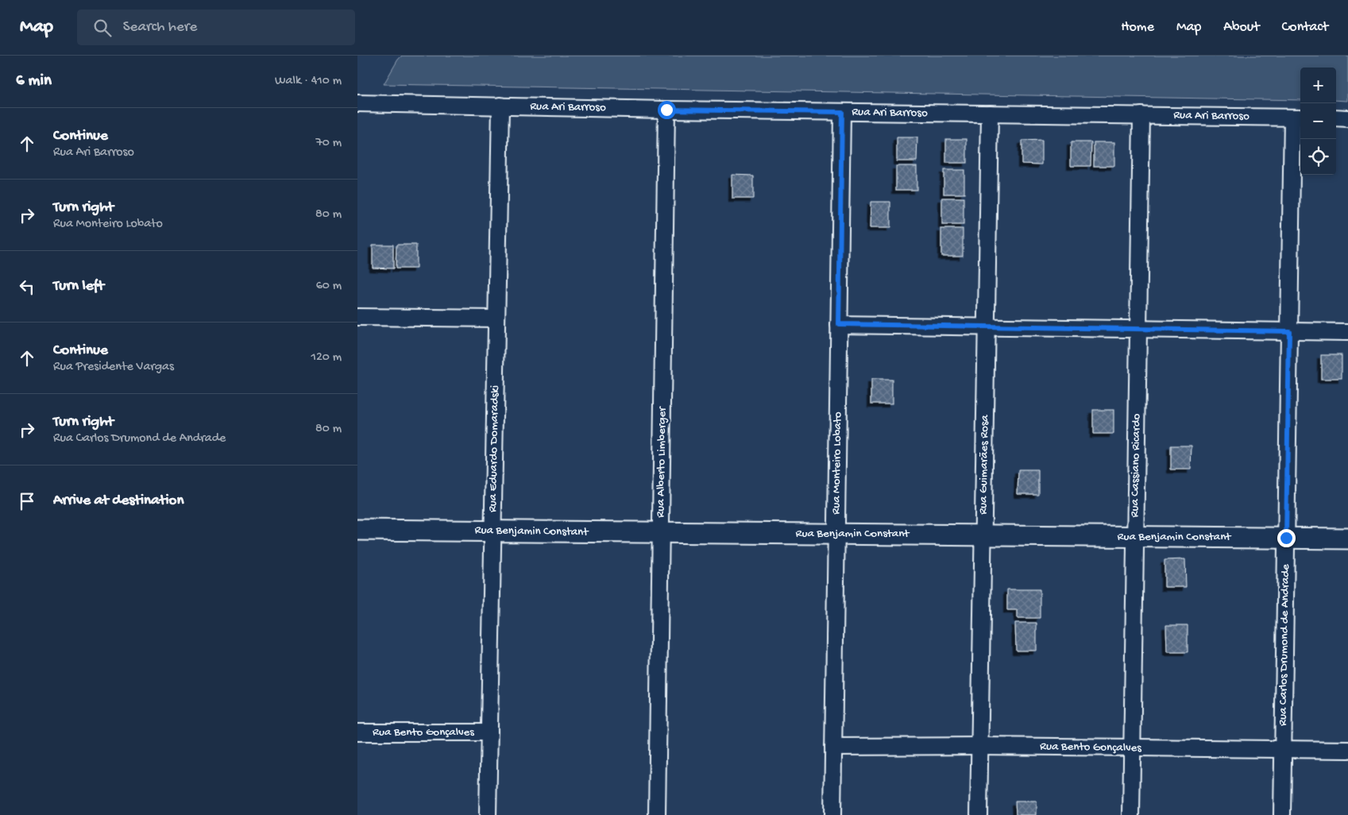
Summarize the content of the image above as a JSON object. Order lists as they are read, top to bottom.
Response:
{
  "streets": {
    "street": [
      "Rua Ari Barroso",
      "Rua Eduardo Domaradski",
      "Rua Alberto Limberger",
      "Rua Monteiro Lobato",
      "Rua Guimarães Rosa",
      "Rua Cassiano Ricardo",
      "Rua Benjamin Constant",
      "Rua Carlos Drumond de Andrade",
      "Rua Bento Gonçalves"
    ]
  },
  "crossings": [
    ["Rua Ari Barroso", "Rua Eduardo Domaradski"],
    ["Rua Ari Barroso", "Rua Alberto Limberger"],
    ["Rua Ari Barroso", "Rua Monteiro Lobato"],
    ["Rua Ari Barroso", "Rua Guimarães Rosa"],
    ["Rua Ari Barroso", "Rua Cassiano Ricardo"],
    ["Rua Ari Barroso", "Rua Carlos Drumond de Andrade"],
    ["Rua Eduardo Domaradski", "Rua Benjamin Constant"],
    ["Rua Eduardo Domaradski", "Rua Bento Gonçalves"],
    ["Rua Alberto Limberger", "Rua Benjamin Constant"],
    ["Rua Monteiro Lobato", "Rua Benjamin Constant"],
    ["Rua Monteiro Lobato", "Rua Bento Gonçalves"],
    ["Rua Guimarães Rosa", "Rua Benjamin Constant"],
    ["Rua Guimarães Rosa", "Rua Bento Gonçalves"],
    ["Rua Cassiano Ricardo", "Rua Benjamin Constant"],
    ["Rua Cassiano Ricardo", "Rua Bento Gonçalves"],
    ["Rua Benjamin Constant", "Rua Carlos Drumond de Andrade"],
    ["Rua Carlos Drumond de Andrade", "Rua Bento Gonçalves"]
  ],
  "page": {
    "header": "Map",
    "search": "Search here",
    "nav": [
      "Home",
      "Map",
      "About",
      "Contact"
    ],
    "heading": ["6 min", "Walk · 410 m"],
    "map_buttons": ["+", "−"],
    "list": [
      ["Continue", "Rua Ari Barroso", "70 m"],
      ["Turn right", "Rua Monteiro Lobato", "80 m"],
      ["Turn left", "60 m"],
      ["Continue", "Rua Presidente Vargas", "120 m"],
      ["Turn right", "Rua Carlos Drumond de Andrade", "80 m"],
      "Arrive at destination"
    ]
  }
}
